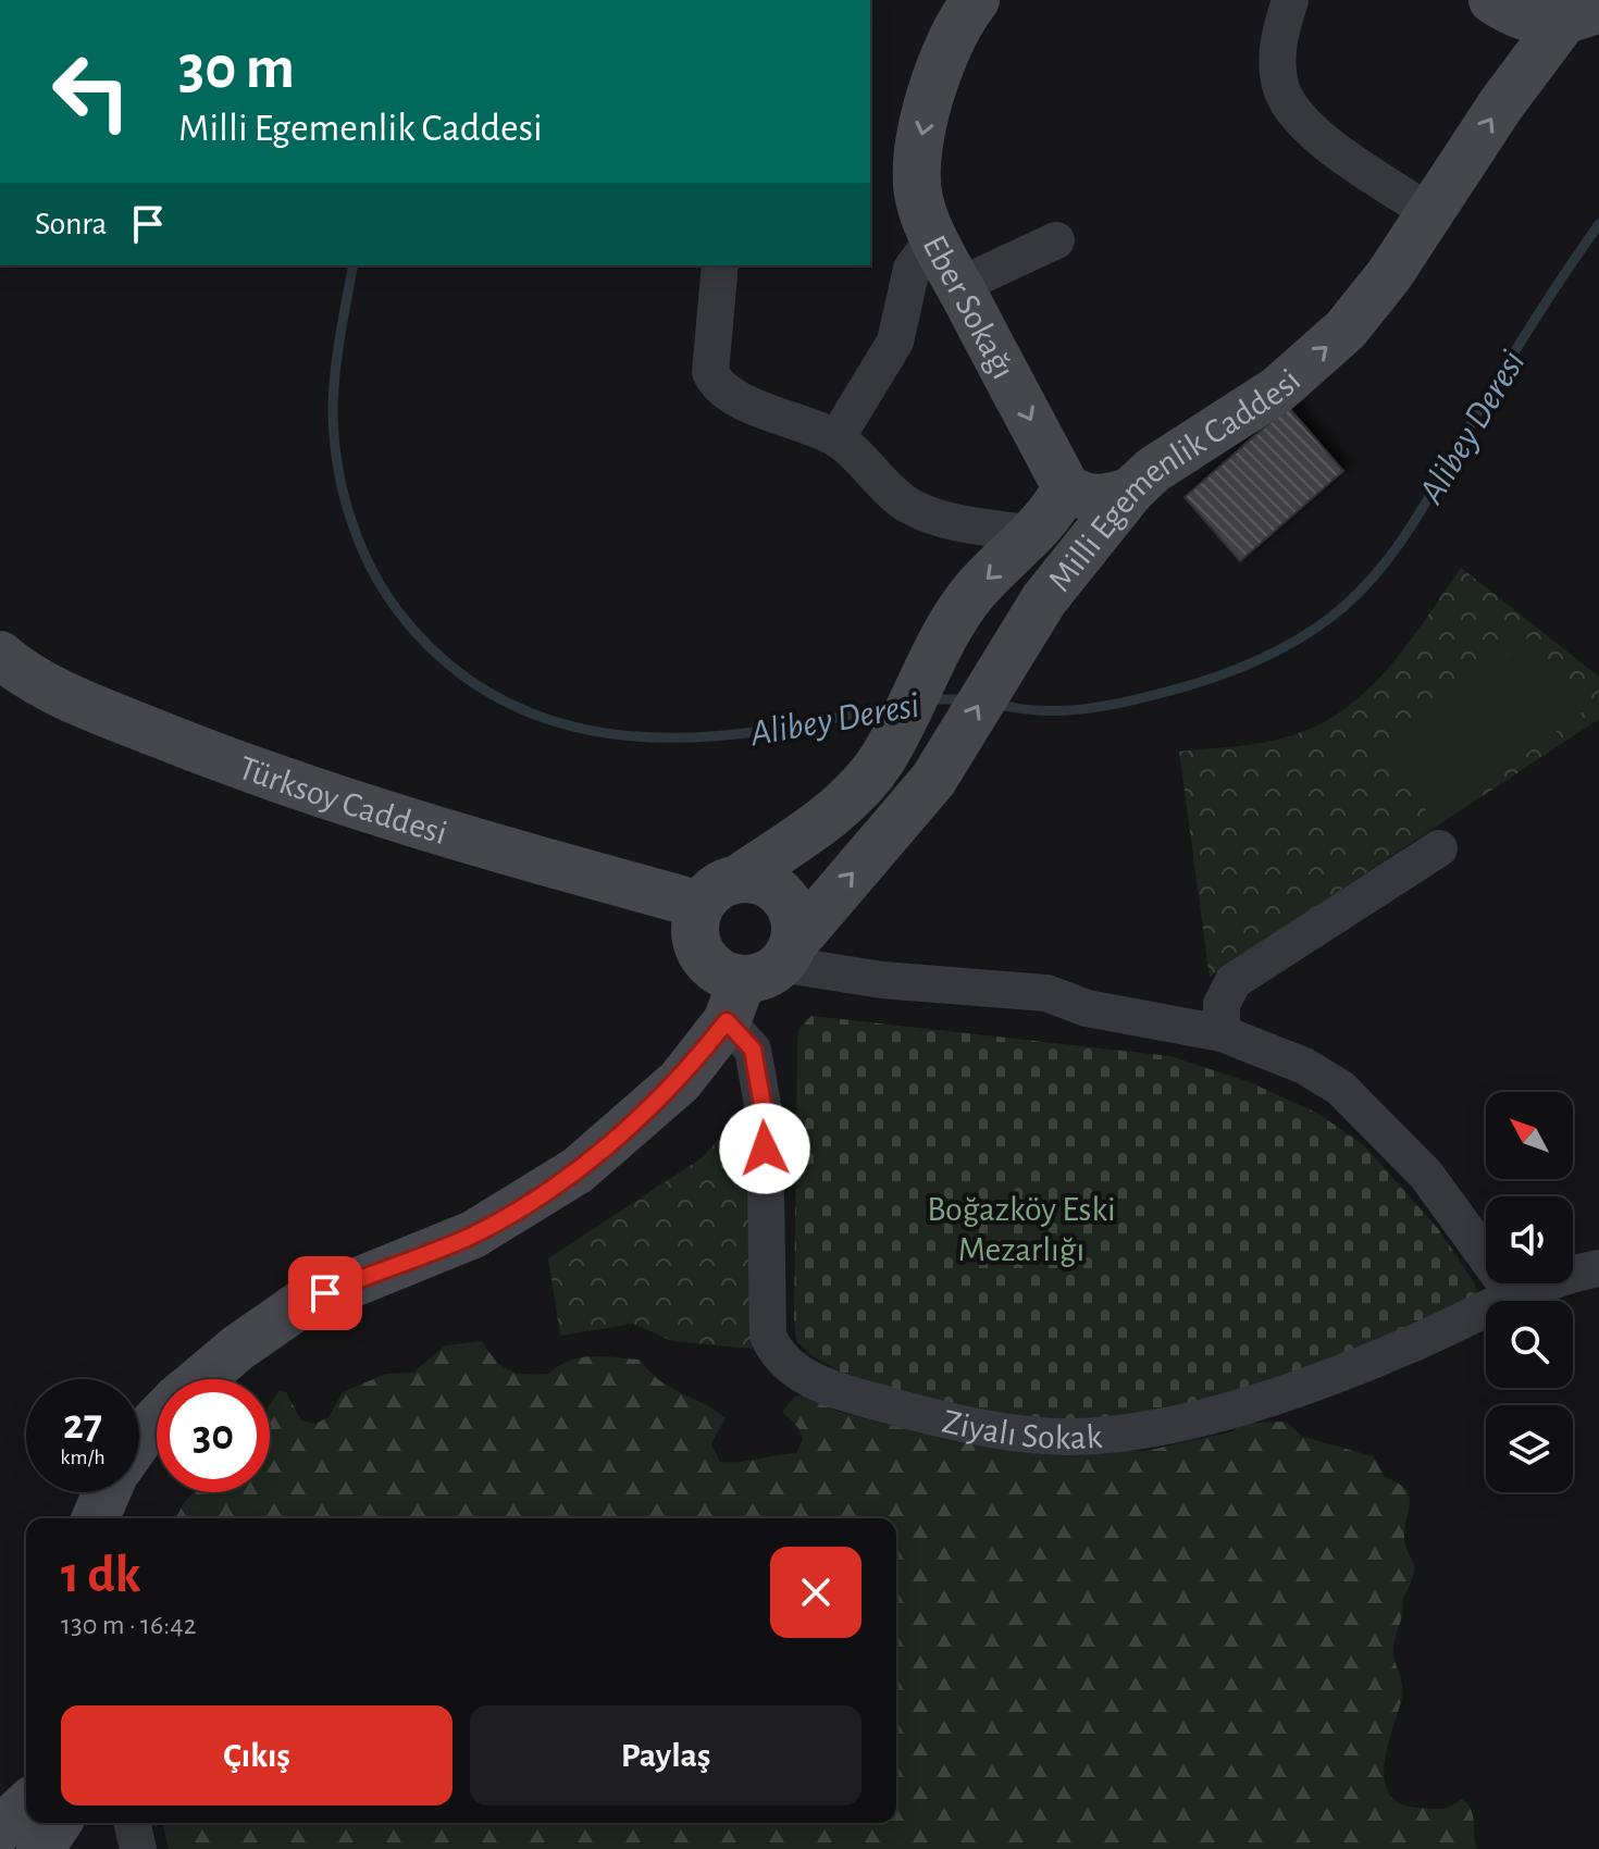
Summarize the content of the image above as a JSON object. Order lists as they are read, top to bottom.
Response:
{
  "streets": {
    "main road": ["Eber Sokağı", "Milli Egemenlik Caddesi", "Türksoy Caddesi"],
    "street": ["Ziyalı Sokak"]
  },
  "crossings": [
    ["Milli Egemenlik Caddesi", "Türksoy Caddesi"],
    ["Milli Egemenlik Caddesi", "Ziyalı Sokak"],
    ["Türksoy Caddesi", "Ziyalı Sokak"]
  ],
  "one_way": ["Eber Sokağı"],
  "water": ["Alibey Deresi"],
  "parks": ["Boğazköy Eski Mezarlığı"],
  "north": "top left",
  "page": {
    "turn": ["30 m", "Milli Egemenlik Caddesi"],
    "then": "Sonra",
    "speed": "27 km/h",
    "limit": "30",
    "heading": ["1 dk", "130 m · 16:42"],
    "buttons": ["Çıkış", "Paylaş"]
  }
}
